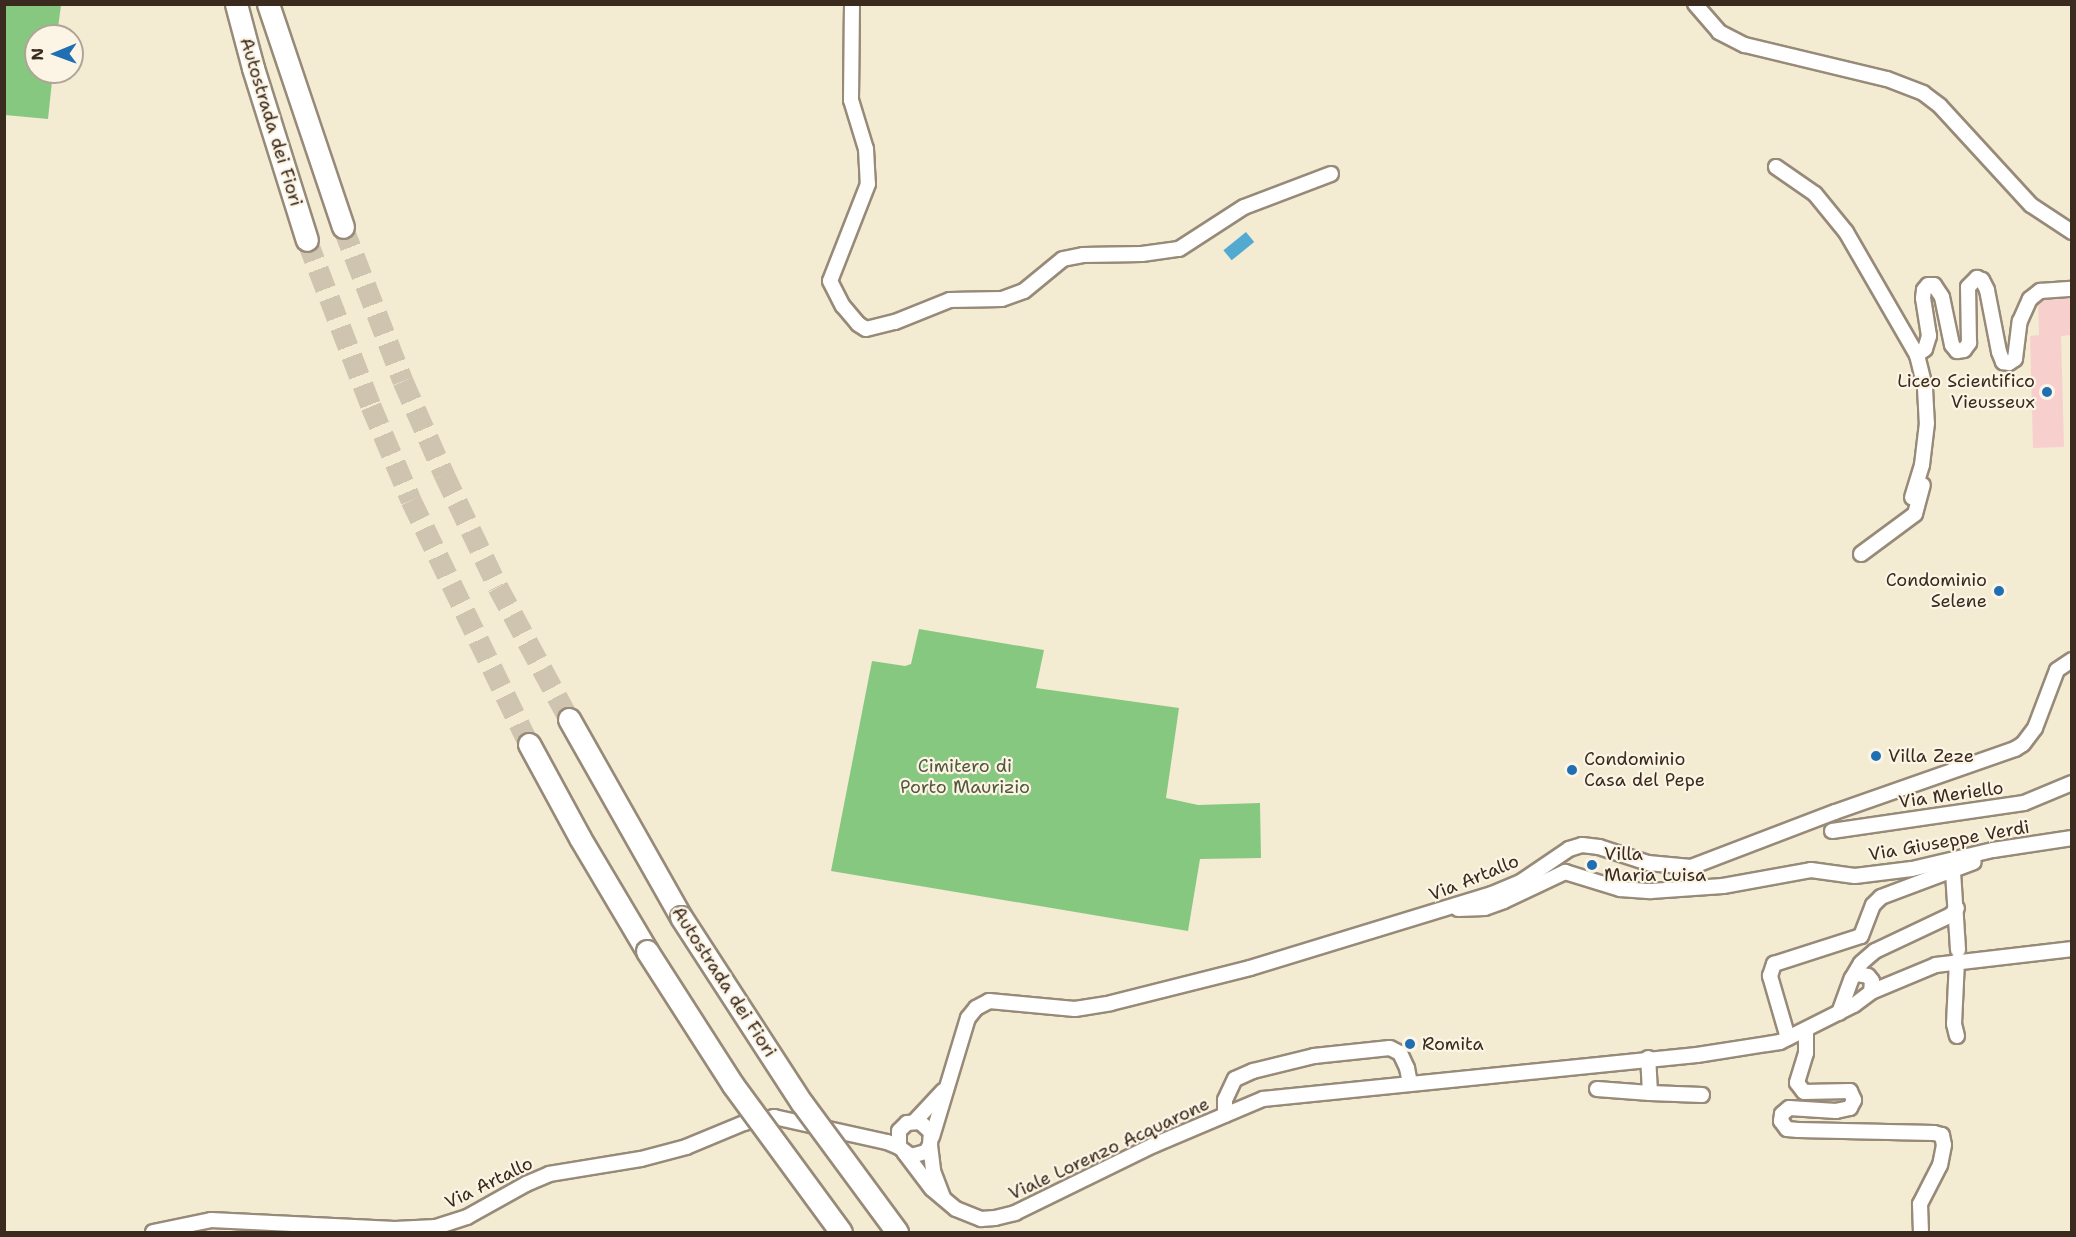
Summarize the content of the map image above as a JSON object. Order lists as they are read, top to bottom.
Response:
{
  "streets": {
    "highway": ["Autostrada dei Fiori"],
    "street": [
      "Via Meriello",
      "Via Giuseppe Verdi",
      "Via Artallo",
      "Viale Lorenzo Acquarone"
    ]
  },
  "crossings": [
    ["Via Giuseppe Verdi", "Via Artallo"],
    ["Via Artallo", "Viale Lorenzo Acquarone"]
  ],
  "parks": ["Cimitero di Porto Maurizio"],
  "places": [
    "Liceo Scientifico Vieusseux",
    "Condominio Selene",
    "Villa Zeze",
    "Condominio Casa del Pepe",
    "Villa Maria Luisa",
    "Romita"
  ],
  "north": "left"
}
